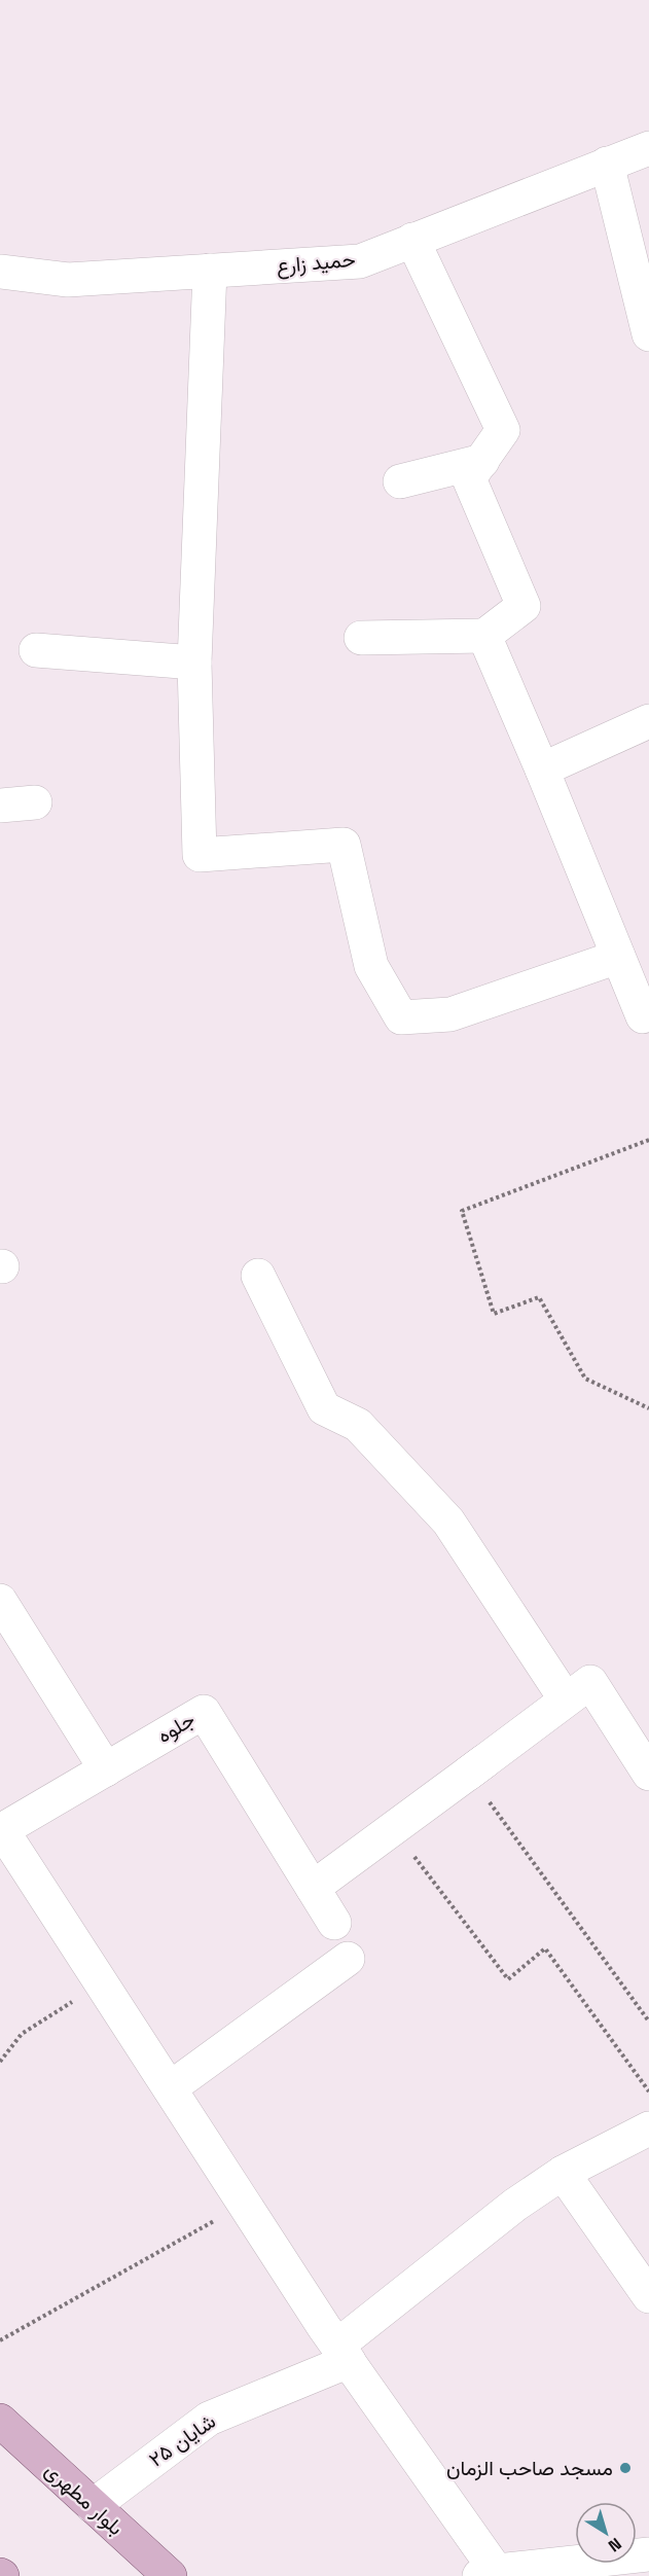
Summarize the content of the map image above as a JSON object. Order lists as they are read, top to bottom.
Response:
{
  "streets": {
    "main road": ["بلوار مطهری"],
    "street": ["حمید زارع", "جلوه", "شایان ۲۵"]
  },
  "crossings": [
    ["شایان ۲۵", "بلوار مطهری"]
  ],
  "places": ["مسجد صاحب الزمان"],
  "north": "bottom right"
}
